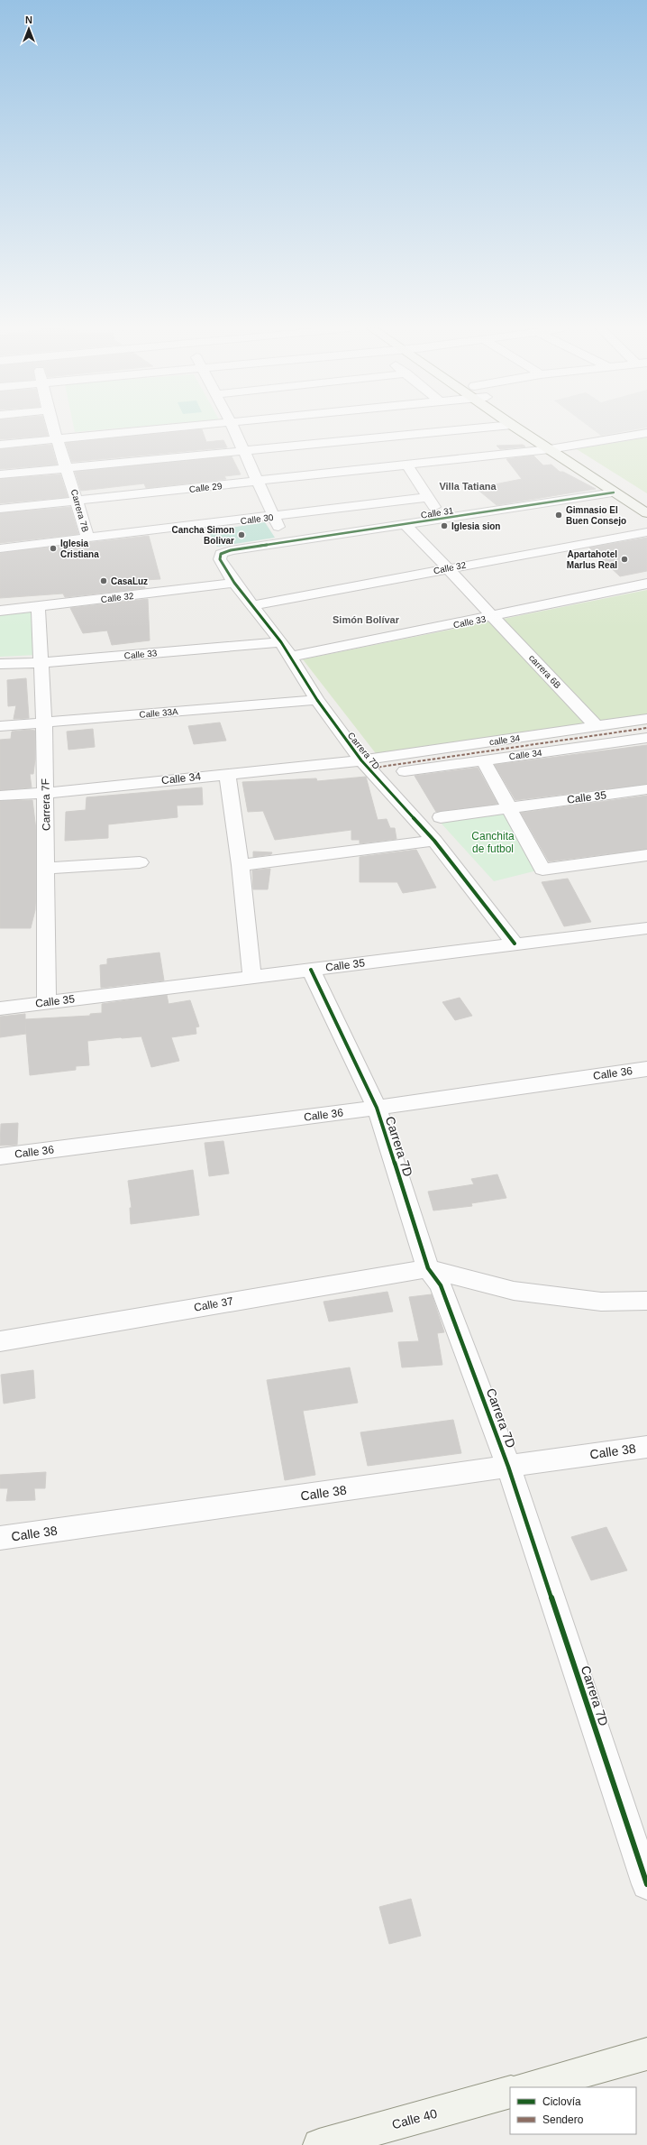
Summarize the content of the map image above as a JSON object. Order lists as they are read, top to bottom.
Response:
{
  "streets": {
    "main road": ["Calle 40"],
    "street": [
      "Calle 29",
      "Carrera 7B",
      "Calle 31",
      "Calle 30",
      "Calle 32",
      "Calle 33",
      "carrera 6B",
      "Calle 33A",
      "calle 34",
      "Carrera 7D",
      "Calle 34",
      "Calle 35",
      "Carrera 7F",
      "Calle 36",
      "Calle 37",
      "Calle 38"
    ]
  },
  "crossings": [
    ["Calle 29", "Carrera 7B"],
    ["Carrera 7B", "Calle 30"],
    ["Calle 31", "Carrera 7D"],
    ["Calle 32", "Carrera 7D"],
    ["Calle 32", "Carrera 7F"],
    ["Calle 33", "carrera 6B"],
    ["Calle 33", "Carrera 7D"],
    ["Calle 33", "Carrera 7F"],
    ["carrera 6B", "calle 34"],
    ["Calle 33A", "Carrera 7D"],
    ["Calle 33A", "Carrera 7F"],
    ["calle 34", "Carrera 7D"],
    ["calle 34", "Calle 34"],
    ["Carrera 7D", "Calle 34"],
    ["Carrera 7D", "Calle 35"],
    ["Carrera 7D", "Calle 36"],
    ["Carrera 7D", "Calle 37"],
    ["Carrera 7D", "Calle 38"],
    ["Calle 34", "Carrera 7F"],
    ["Calle 35", "Carrera 7F"]
  ],
  "districts": ["Villa Tatiana", "Simón Bolívar"],
  "parks": ["Canchita de futbol"],
  "places": [
    "Gimnasio El Buen Consejo",
    "Iglesia sion",
    "Cancha Simon Bolivar",
    "Iglesia Cristiana",
    "Apartahotel Marlus Real",
    "CasaLuz"
  ],
  "legend": ["Ciclovía", "Sendero"],
  "north": "top"
}
